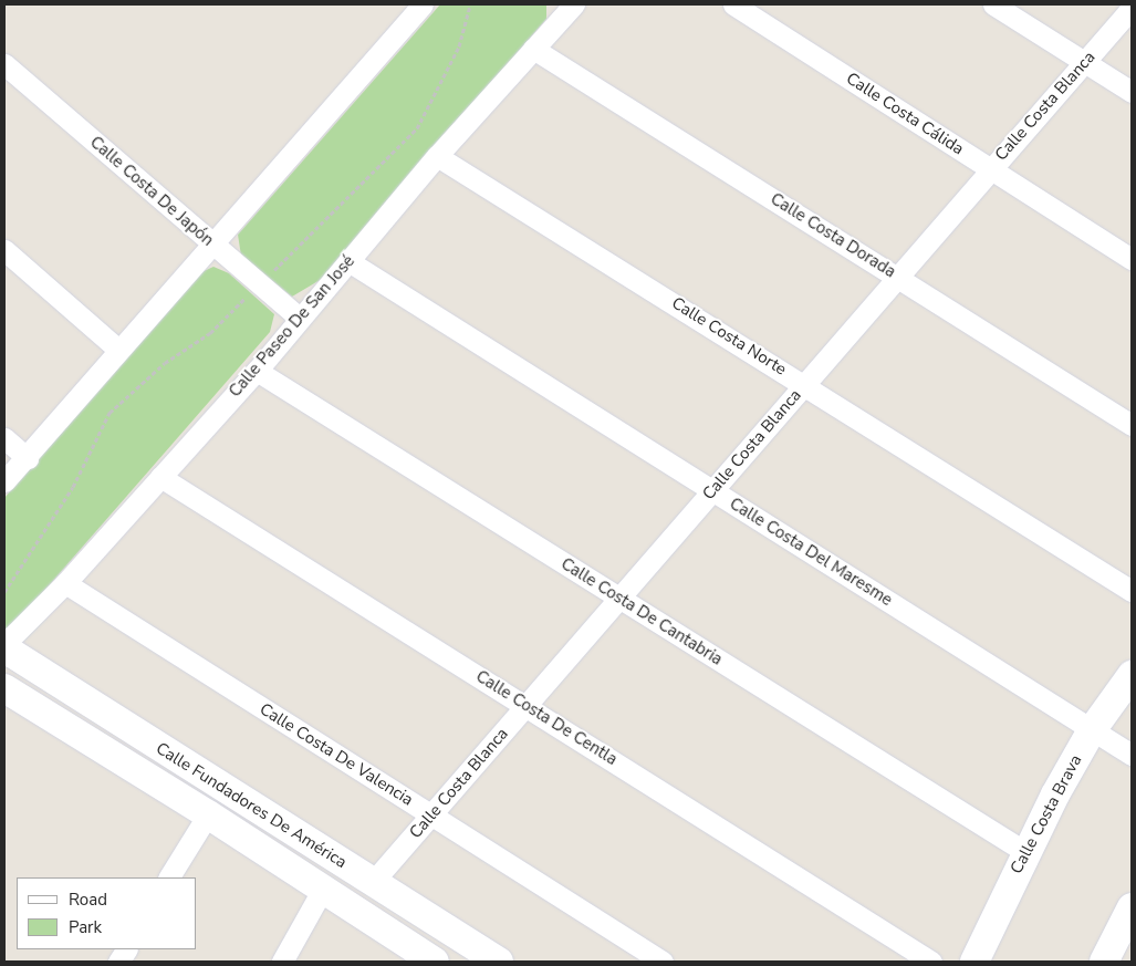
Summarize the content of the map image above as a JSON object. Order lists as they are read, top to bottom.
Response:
{
  "streets": {
    "main road": ["Calle Fundadores De América", "Calle Costa Brava"],
    "street": [
      "Calle Costa Blanca",
      "Calle Costa Cálida",
      "Calle Costa De Japón",
      "Calle Costa Dorada",
      "Calle Paseo De San José",
      "Calle Costa Norte",
      "Calle Costa Del Maresme",
      "Calle Costa De Cantabria",
      "Calle Costa De Centla",
      "Calle Costa De Valencia"
    ]
  },
  "crossings": [
    ["Calle Costa Blanca", "Calle Costa Cálida"],
    ["Calle Costa Blanca", "Calle Costa Dorada"],
    ["Calle Costa Blanca", "Calle Costa Norte"],
    ["Calle Costa Blanca", "Calle Costa Del Maresme"],
    ["Calle Costa Blanca", "Calle Costa De Cantabria"],
    ["Calle Costa Blanca", "Calle Costa De Centla"],
    ["Calle Costa Blanca", "Calle Costa De Valencia"],
    ["Calle Costa Blanca", "Calle Fundadores De América"],
    ["Calle Costa De Japón", "Calle Paseo De San José"],
    ["Calle Costa Dorada", "Calle Paseo De San José"],
    ["Calle Paseo De San José", "Calle Costa Norte"],
    ["Calle Paseo De San José", "Calle Costa Del Maresme"],
    ["Calle Paseo De San José", "Calle Costa De Cantabria"],
    ["Calle Paseo De San José", "Calle Costa De Centla"],
    ["Calle Paseo De San José", "Calle Costa De Valencia"],
    ["Calle Costa Del Maresme", "Calle Costa Brava"],
    ["Calle Costa De Cantabria", "Calle Costa Brava"]
  ],
  "legend": ["Road", "Park"]
}
